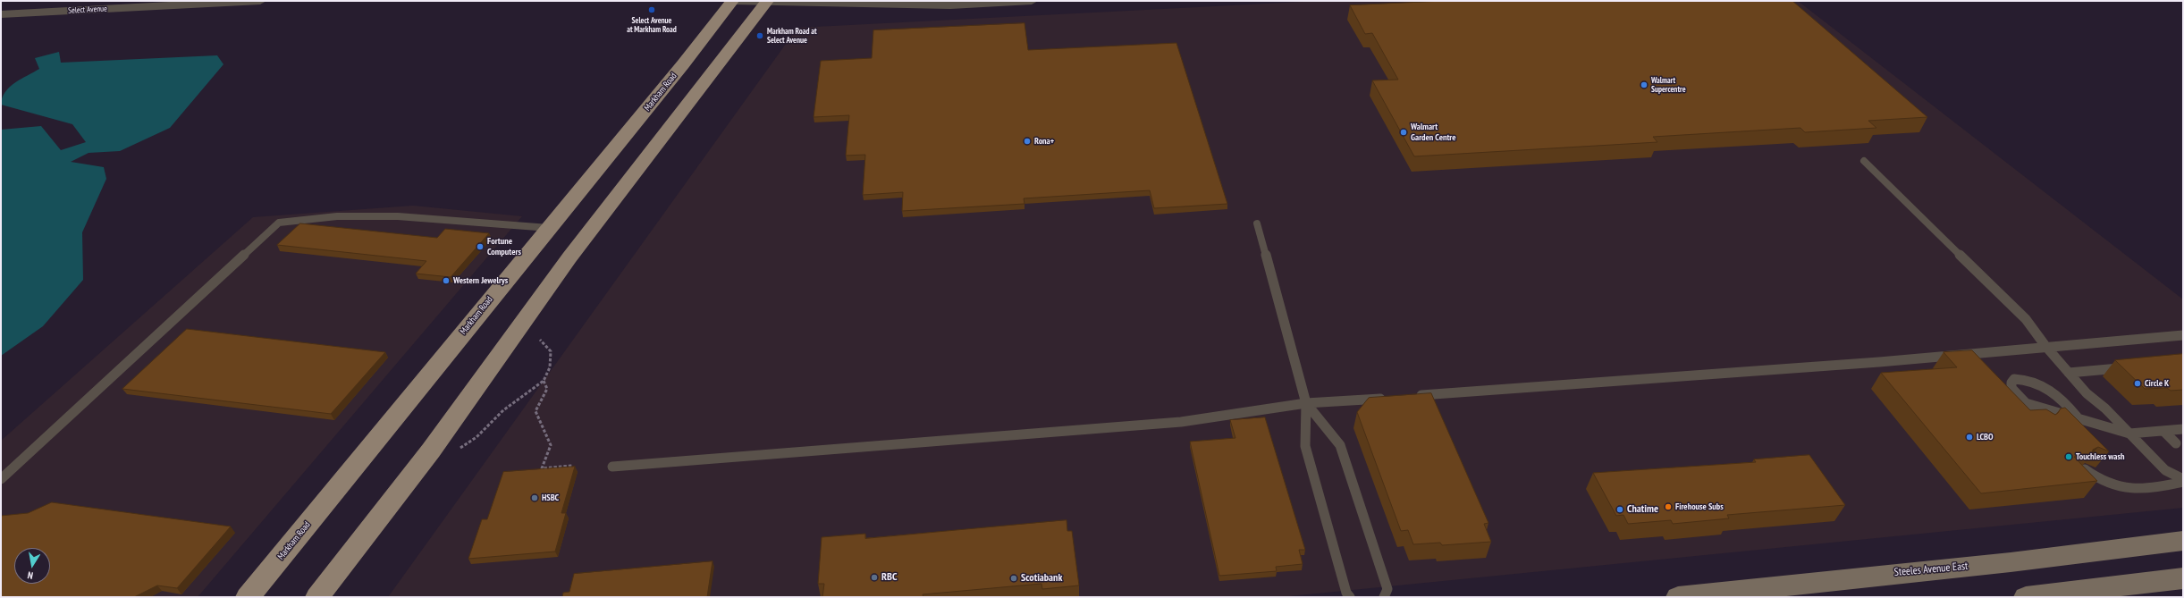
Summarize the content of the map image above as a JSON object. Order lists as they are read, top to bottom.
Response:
{
  "streets": {
    "main road": ["Markham Road", "Steeles Avenue East"],
    "street": ["Select Avenue"]
  },
  "places": [
    "Select Avenue at Markham Road",
    "Markham Road at Select Avenue",
    "Walmart Supercentre",
    "Walmart Garden Centre",
    "Rona+",
    "Fortune Computers",
    "Western Jewelrys",
    "Circle K",
    "LCBO",
    "Touchless wash",
    "HSBC",
    "Firehouse Subs",
    "Chatime",
    "RBC",
    "Scotiabank"
  ],
  "north": "bottom"
}
